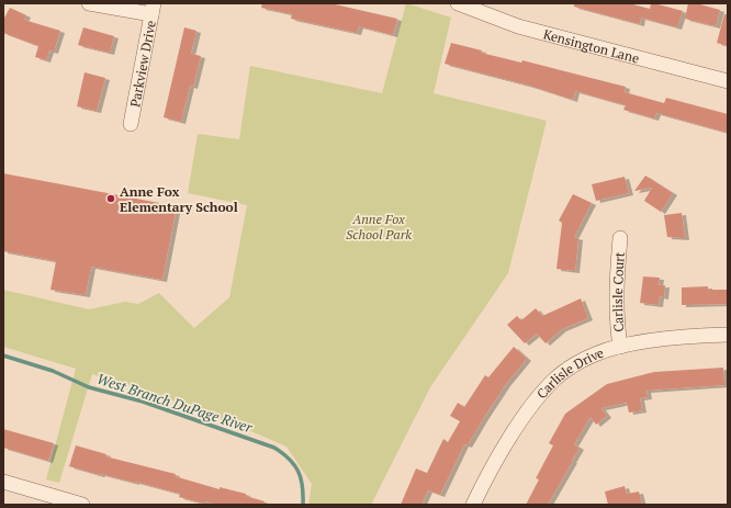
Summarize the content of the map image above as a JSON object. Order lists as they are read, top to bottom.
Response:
{
  "streets": {
    "street": [
      "Kensington Lane",
      "Parkview Drive",
      "Carlisle Court",
      "Carlisle Drive"
    ]
  },
  "crossings": [
    ["Carlisle Court", "Carlisle Drive"]
  ],
  "water": ["West Branch DuPage River"],
  "parks": ["Anne Fox School Park"],
  "places": ["Anne Fox Elementary School"]
}
